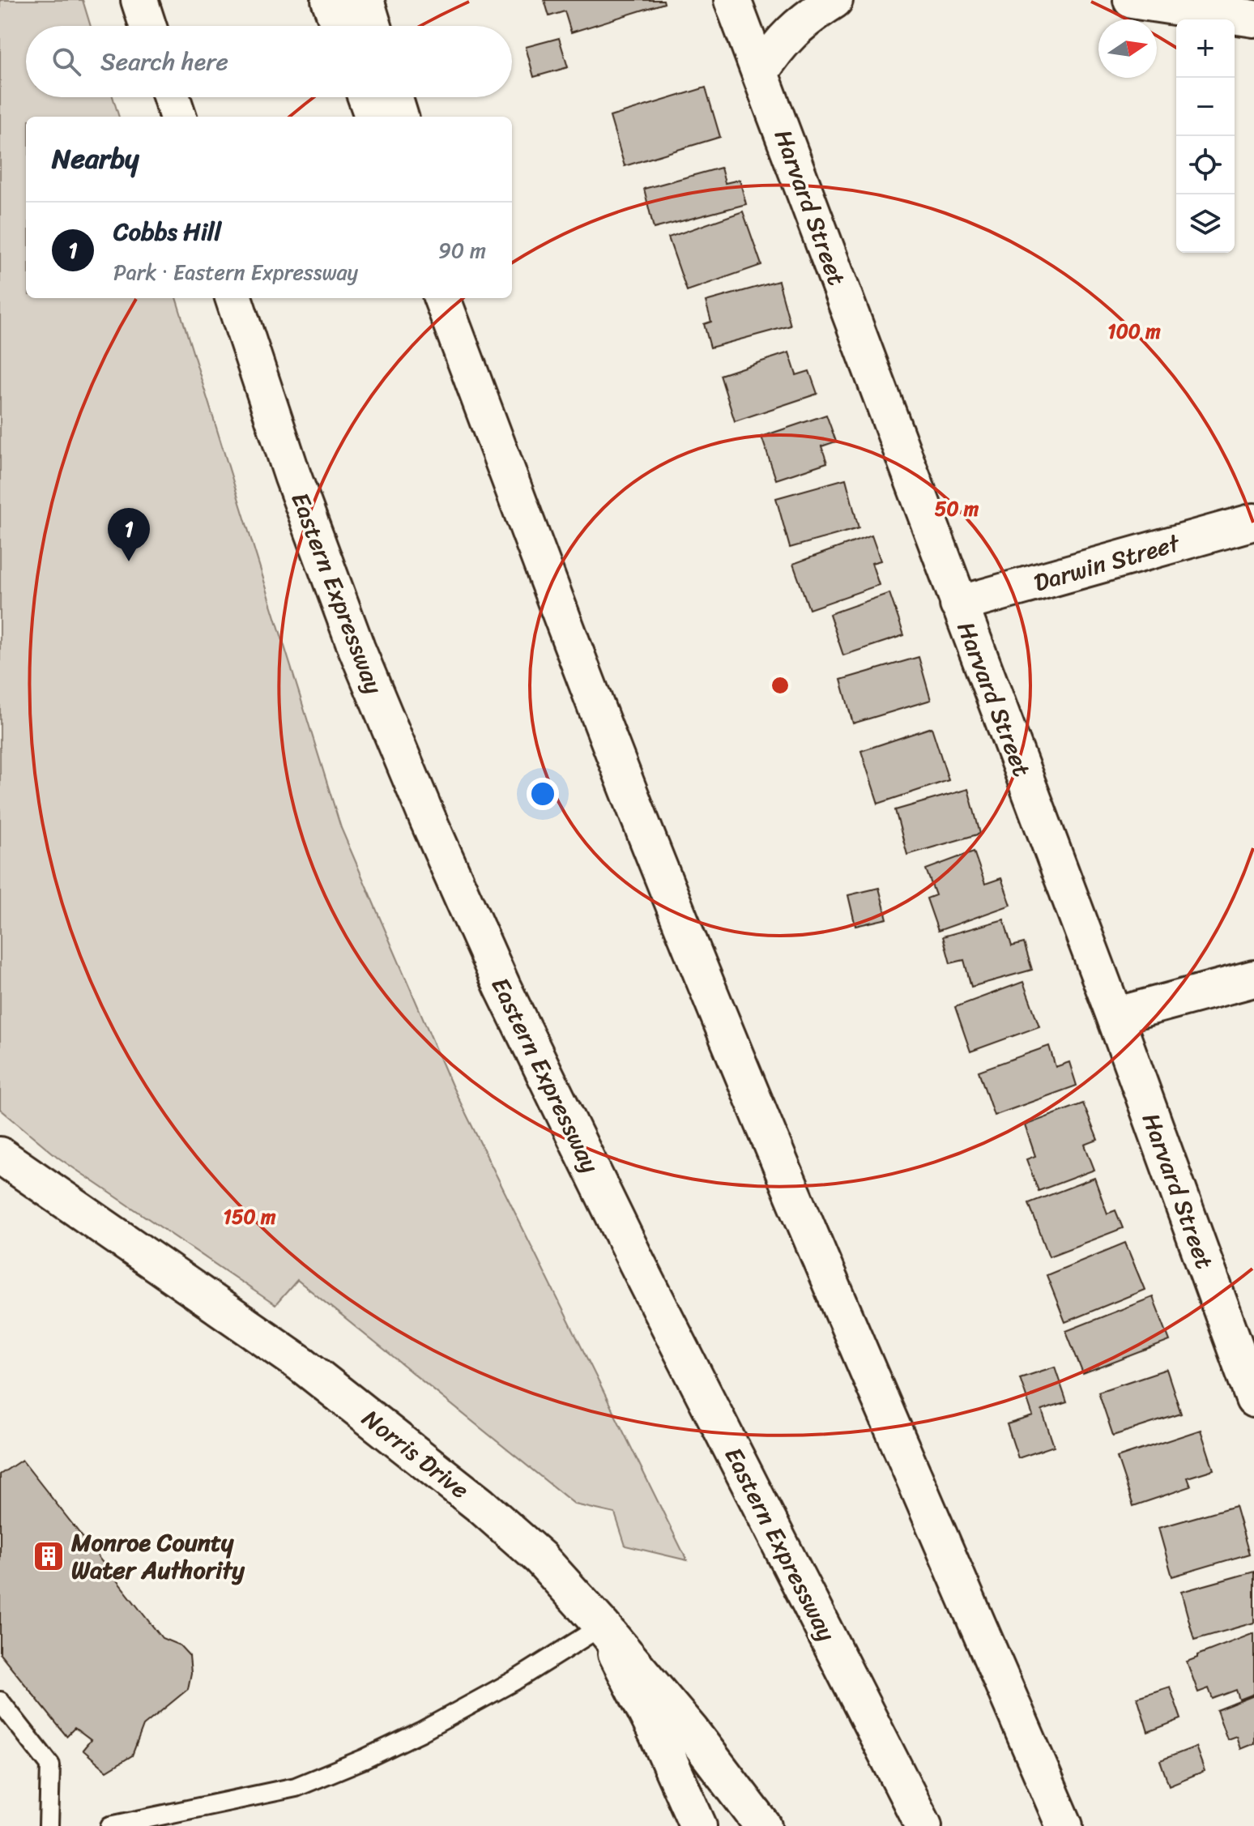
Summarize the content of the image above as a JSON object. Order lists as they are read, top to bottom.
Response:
{
  "streets": {
    "main road": [
      "Harvard Street",
      "Darwin Street",
      "Eastern Expressway",
      "Norris Drive"
    ]
  },
  "crossings": [
    ["Harvard Street", "Darwin Street"]
  ],
  "places": {
    "building": ["Monroe County Water Authority"]
  },
  "north": "right",
  "page": {
    "map_buttons": ["+", "−"],
    "search": "Search here",
    "heading": "Nearby",
    "list": [
      {
        "mark": "1",
        "name": "Cobbs Hill",
        "note": "Park · Eastern Expressway",
        "value": "90 m"
      }
    ],
    "pins": "1"
  },
  "rings": ["100 m", "50 m", "150 m"]
}
